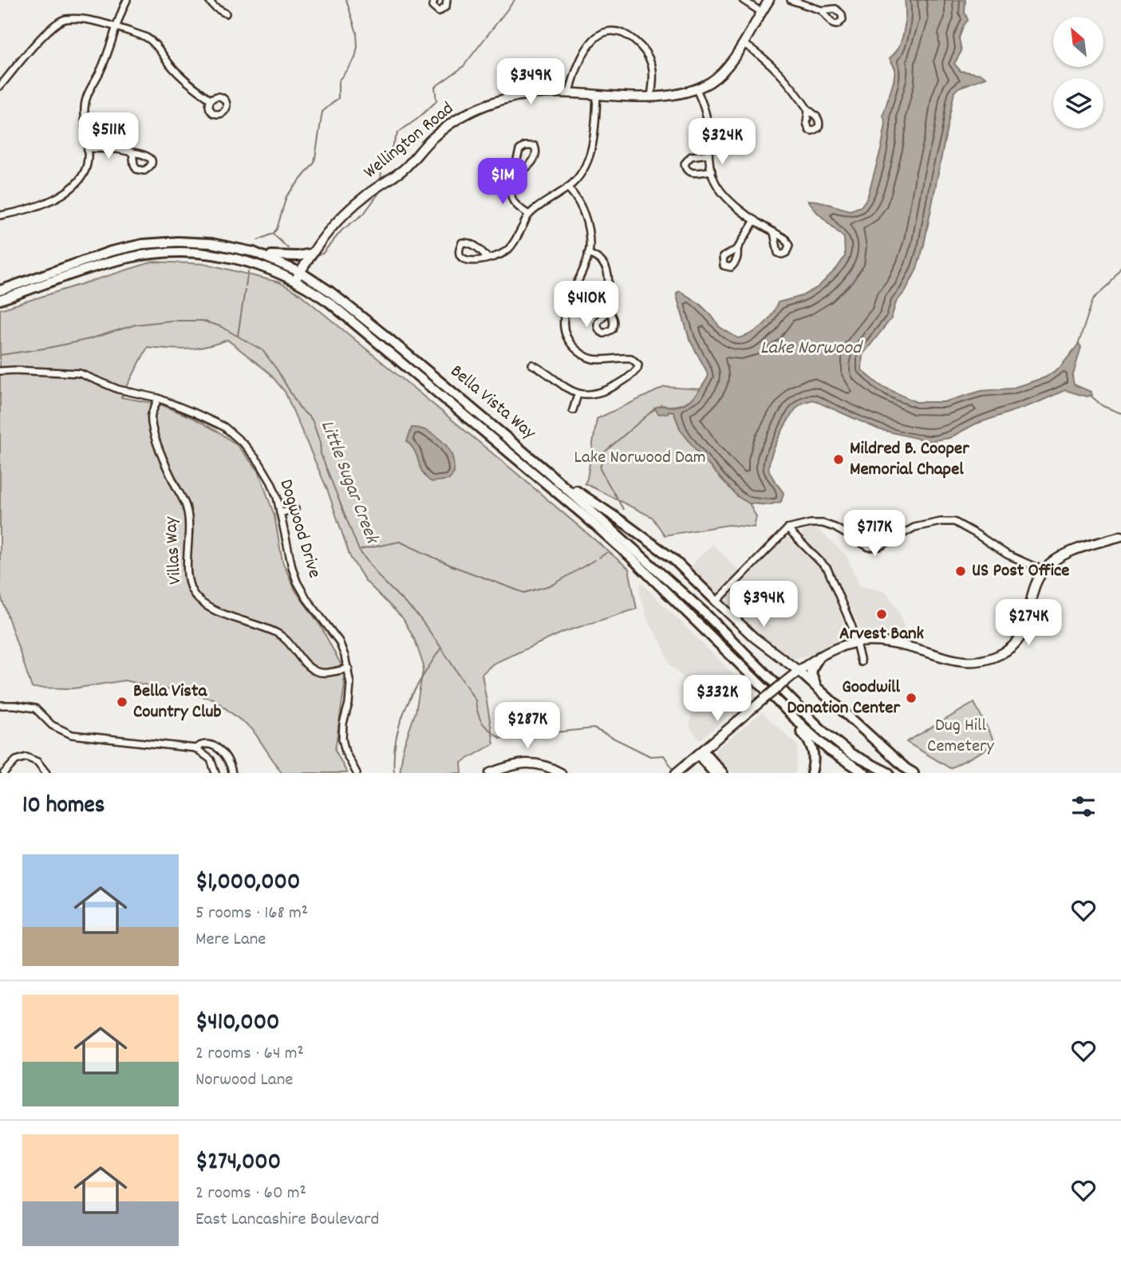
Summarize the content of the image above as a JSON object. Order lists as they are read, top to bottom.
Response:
{
  "streets": {
    "main road": ["Bella Vista Way"],
    "street": ["Wellington Road", "Dogwood Drive", "Villas Way"]
  },
  "crossings": [
    ["Wellington Road", "Bella Vista Way"],
    ["Dogwood Drive", "Villas Way"]
  ],
  "water": ["Lake Norwood", "Little Sugar Creek"],
  "parks": ["Lake Norwood Dam", "Dug Hill Cemetery"],
  "places": [
    "Mildred B. Cooper Memorial Chapel",
    "US Post Office",
    "Arvest Bank",
    "Goodwill Donation Center",
    "Bella Vista Country Club"
  ],
  "north": "top left",
  "page": {
    "price": [
      "$349K",
      "$511K",
      "$324K",
      "$1M",
      "$410K",
      "$717K",
      "$394K",
      "$274K",
      "$332K",
      "$287K"
    ],
    "heading": "10 homes",
    "list": [
      {
        "name": "$1,000,000",
        "note": "5 rooms · 168 m² · Mere Lane"
      },
      {
        "name": "$410,000",
        "note": "2 rooms · 64 m² · Norwood Lane"
      },
      {
        "name": "$274,000",
        "note": "2 rooms · 60 m² · East Lancashire Boulevard"
      }
    ]
  }
}
